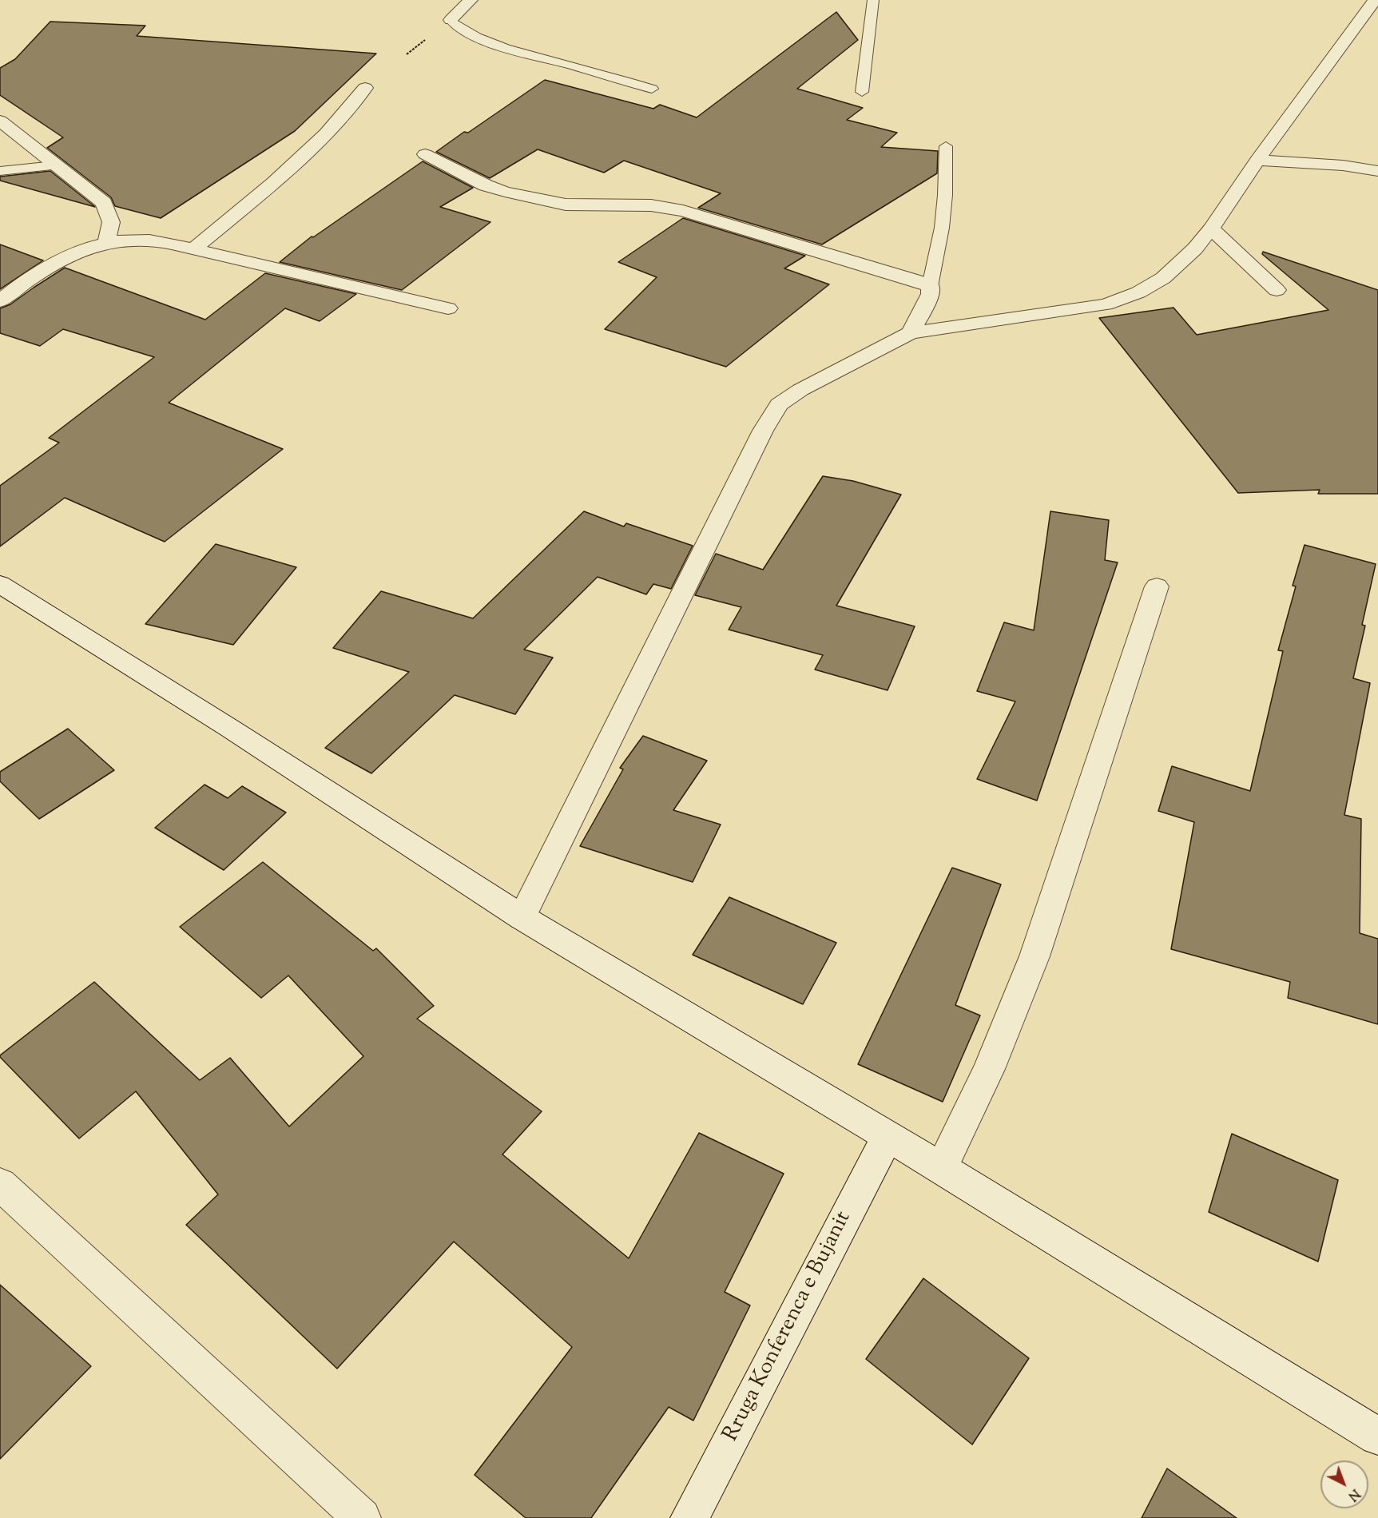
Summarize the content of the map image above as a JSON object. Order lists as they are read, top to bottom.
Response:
{
  "streets": {
    "street": ["Rruga Konferenca e Bujanit"]
  },
  "north": "bottom right"
}
